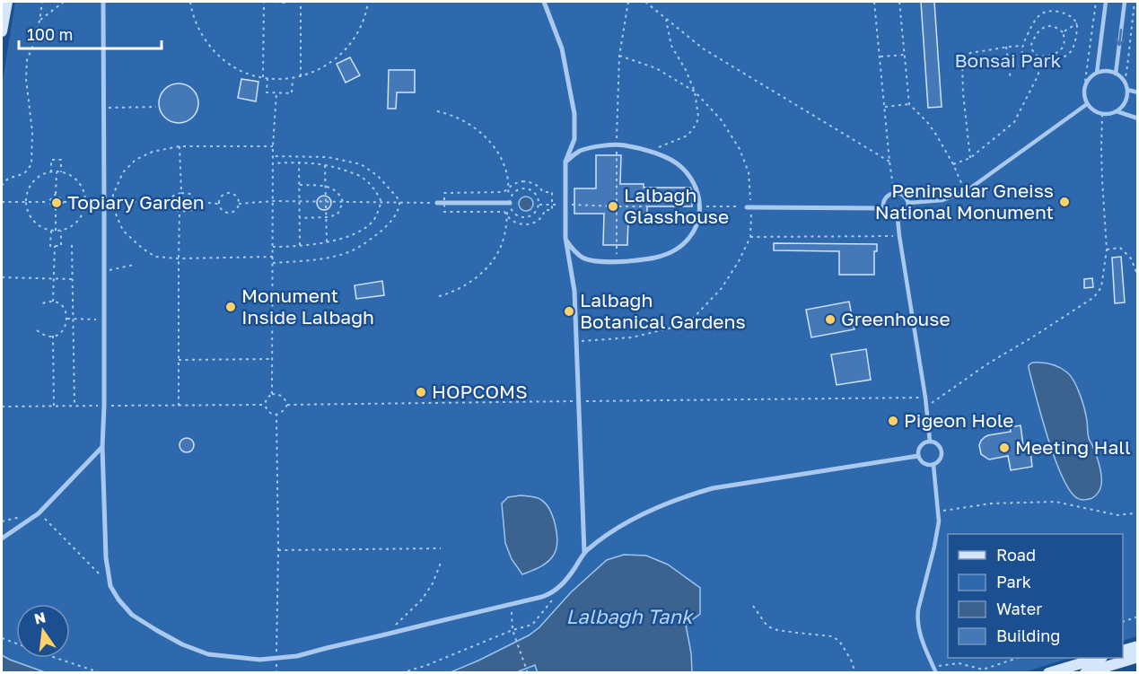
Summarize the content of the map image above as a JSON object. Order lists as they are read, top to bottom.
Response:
{
  "water": ["Lalbagh Tank"],
  "parks": ["Bonsai Park"],
  "places": [
    "Peninsular Gneiss National Monument",
    "Topiary Garden",
    "Lalbagh Glasshouse",
    "Monument Inside Lalbagh",
    "Lalbagh Botanical Gardens",
    "Greenhouse",
    "HOPCOMS",
    "Pigeon Hole",
    "Meeting Hall"
  ],
  "legend": [
    "Road",
    "Park",
    "Water",
    "Building"
  ],
  "scale_bar": "100 m",
  "north": "top"
}
